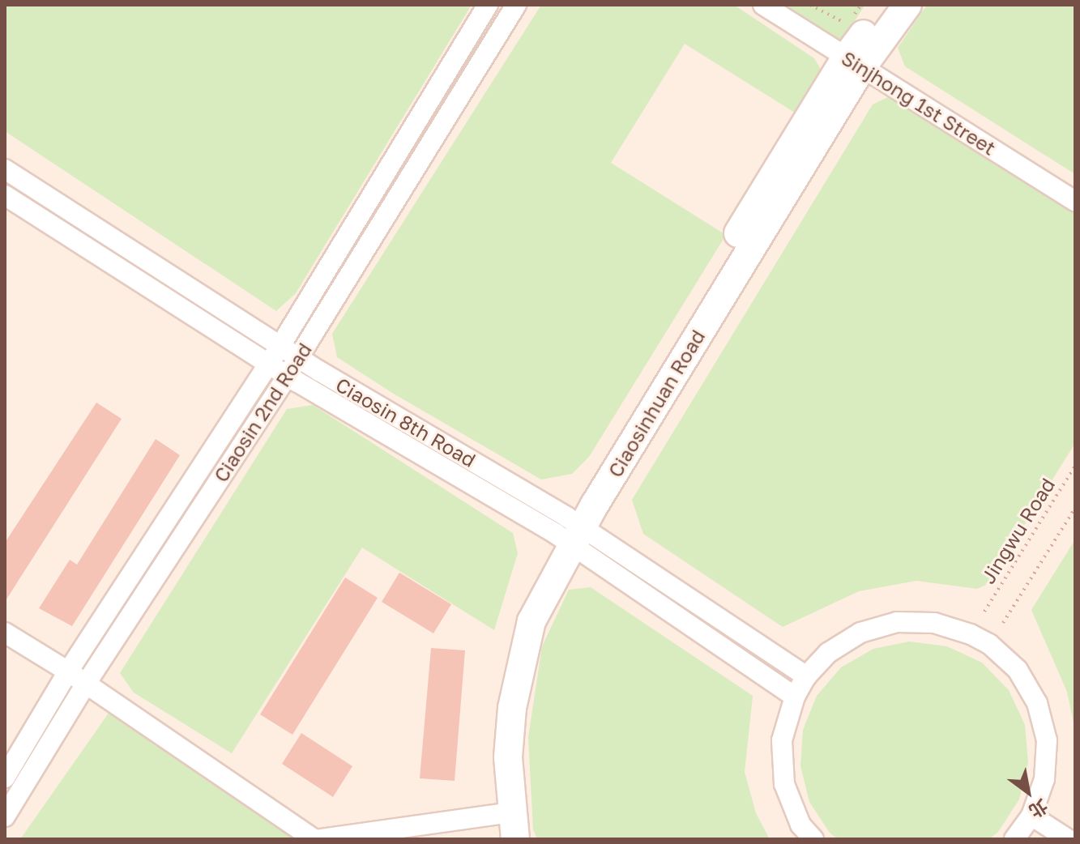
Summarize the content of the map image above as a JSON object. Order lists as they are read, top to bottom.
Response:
{
  "streets": {
    "street": [
      "Sinjhong 1st Street",
      "Ciaosinhuan Road",
      "Ciaosin 2nd Road",
      "Ciaosin 8th Road"
    ],
    "path": ["Jingwu Road"]
  },
  "crossings": [
    ["Sinjhong 1st Street", "Ciaosinhuan Road"],
    ["Ciaosinhuan Road", "Ciaosin 8th Road"],
    ["Ciaosin 2nd Road", "Ciaosin 8th Road"]
  ],
  "north": "bottom right"
}
